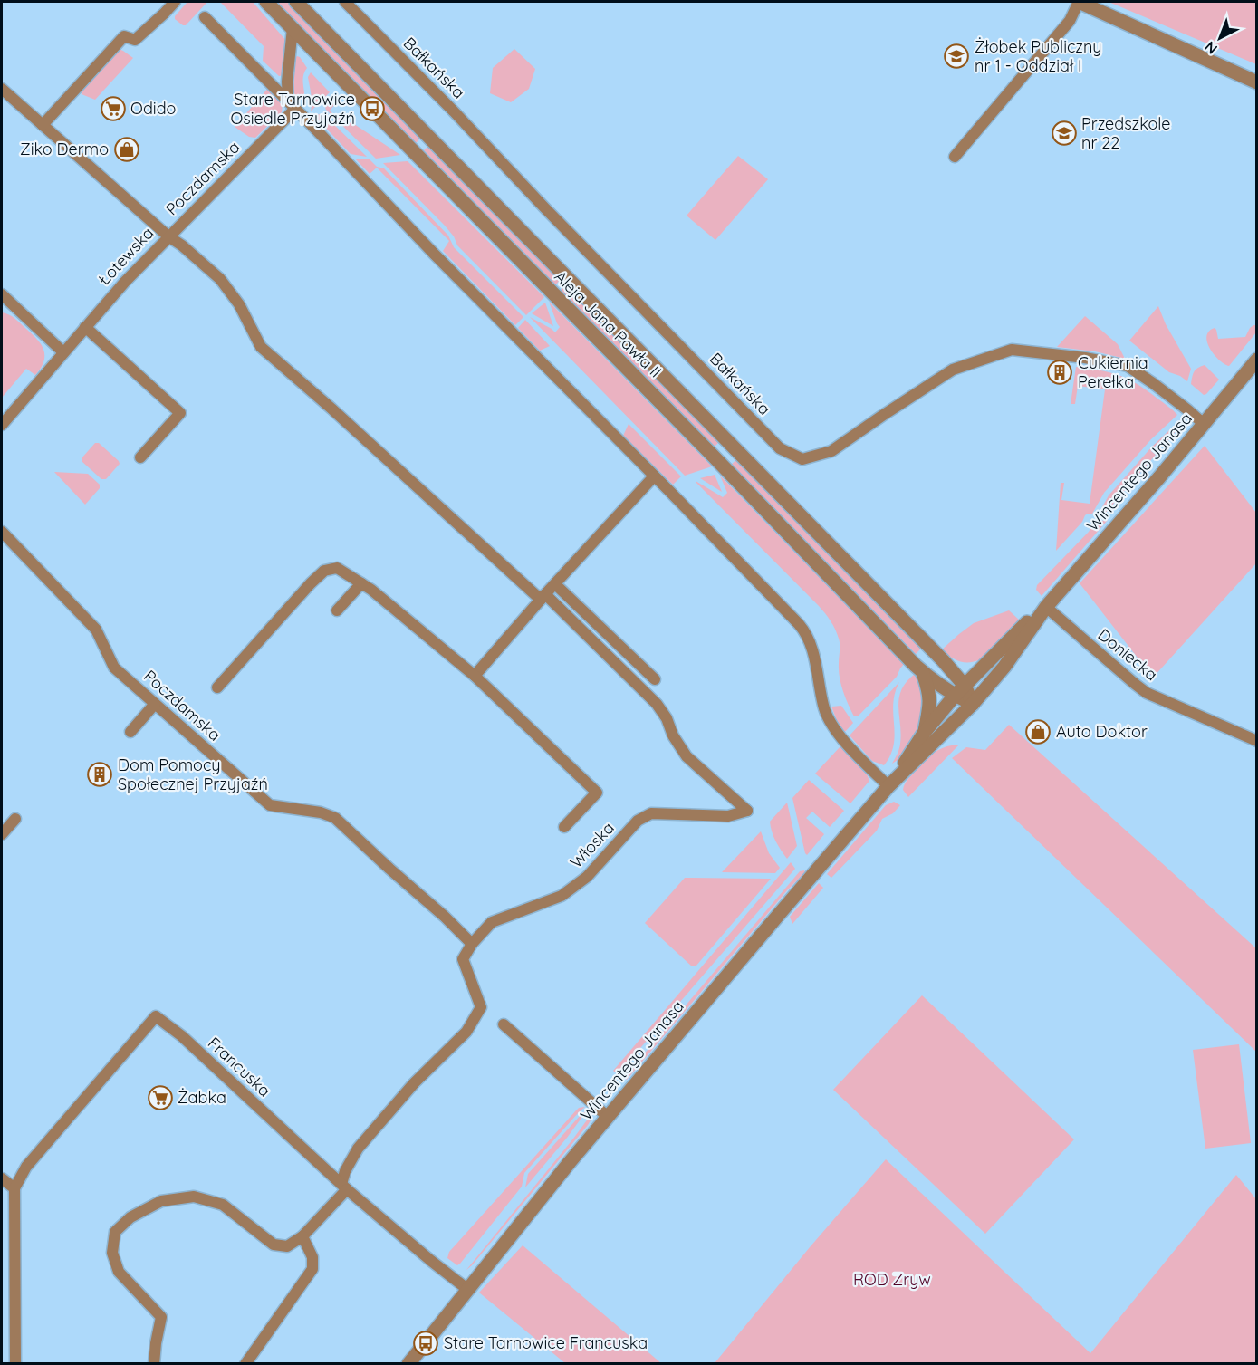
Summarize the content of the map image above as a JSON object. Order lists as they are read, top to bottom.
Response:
{
  "streets": {
    "street": [
      "Bałkańska",
      "Poczdamska",
      "Łotewska",
      "Aleja Jana Pawła II",
      "Wincentego Janasa",
      "Doniecka",
      "Włoska",
      "Francuska"
    ]
  },
  "crossings": [
    ["Bałkańska", "Wincentego Janasa"],
    ["Poczdamska", "Łotewska"],
    ["Poczdamska", "Włoska"],
    ["Aleja Jana Pawła II", "Wincentego Janasa"],
    ["Wincentego Janasa", "Doniecka"],
    ["Wincentego Janasa", "Francuska"]
  ],
  "parks": ["ROD Zryw"],
  "places": {
    "school or university": ["Żłobek Publiczny nr 1 - Oddział I", "Przedszkole nr 22"],
    "supermarket": ["Odido", "Żabka"],
    "bus stop": ["Stare Tarnowice Osiedle Przyjaźń", "Stare Tarnowice Francuska"],
    "shop": ["Ziko Dermo", "Auto Doktor"],
    "building": ["Cukiernia Perełka", "Dom Pomocy Społecznej Przyjaźń"]
  },
  "north": "bottom left"
}
